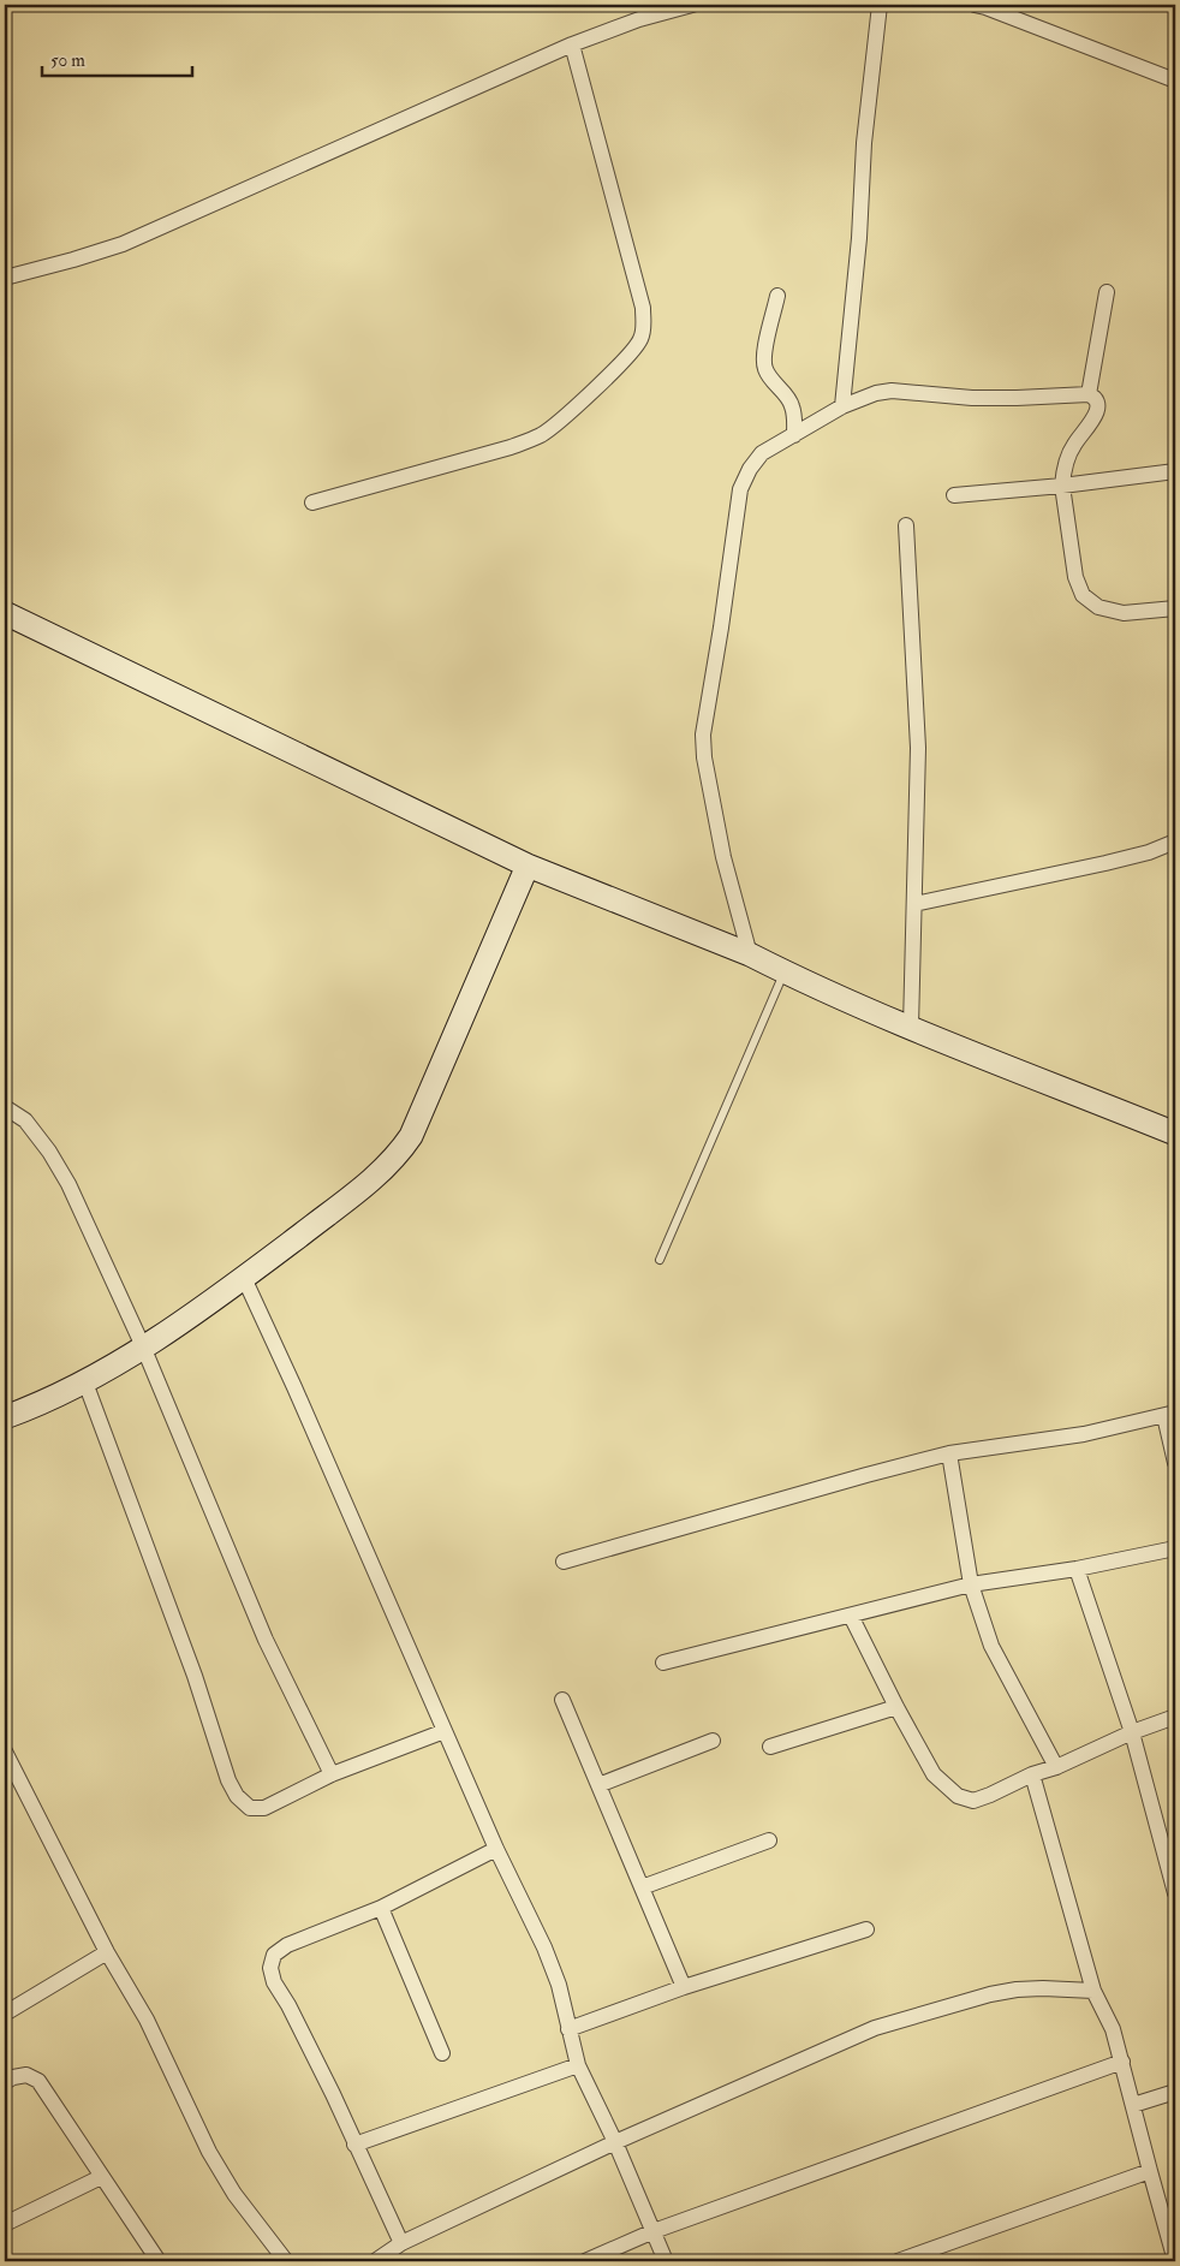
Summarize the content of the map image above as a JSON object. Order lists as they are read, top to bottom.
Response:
{
  "scale_bar": "50 m"
}
